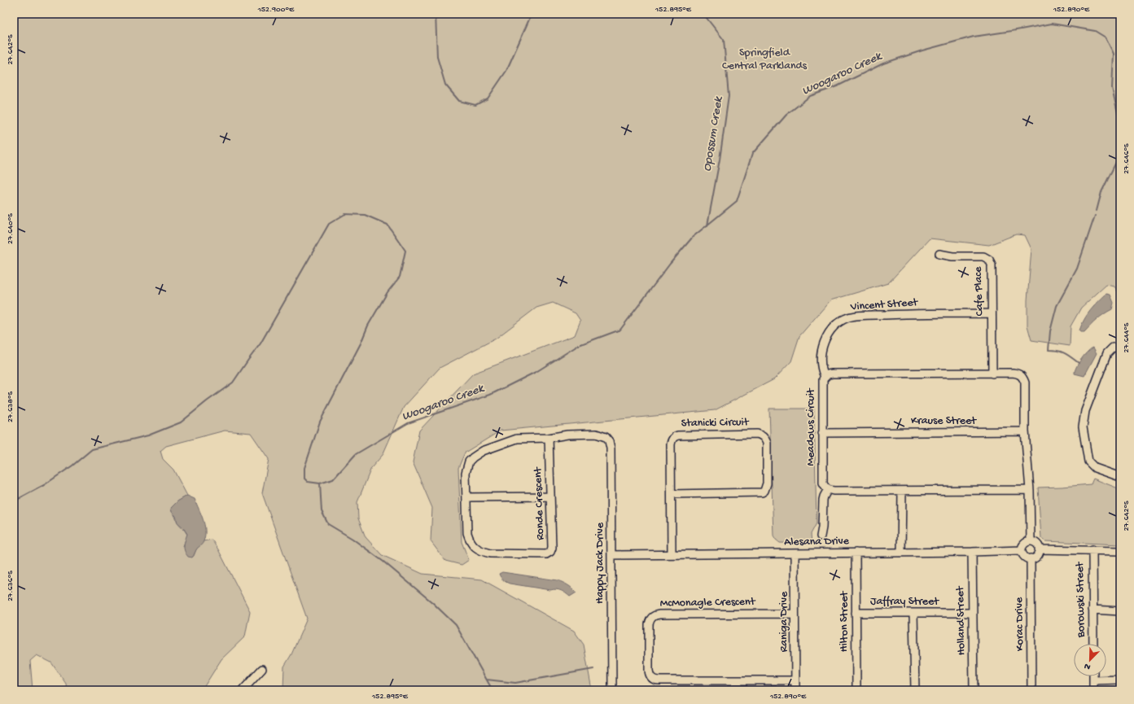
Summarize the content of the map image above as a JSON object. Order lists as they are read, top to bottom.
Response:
{
  "streets": {
    "street": [
      "Cafe Place",
      "Vincent Street",
      "Krause Street",
      "Stanicki Circuit",
      "Meadows Circuit",
      "Ronde Crescent",
      "Alesana Drive",
      "Happy Jack Drive",
      "Borowski Street",
      "Jaffray Street",
      "McMonagle Crescent",
      "Holland Street",
      "Raniga Drive",
      "Hilton Street",
      "Korac Drive"
    ]
  },
  "crossings": [
    ["Cafe Place", "Vincent Street"],
    ["Cafe Place", "Meadows Circuit"],
    ["Vincent Street", "Meadows Circuit"],
    ["Krause Street", "Meadows Circuit"],
    ["Stanicki Circuit", "Alesana Drive"],
    ["Meadows Circuit", "Alesana Drive"],
    ["Meadows Circuit", "Korac Drive"],
    ["Ronde Crescent", "Happy Jack Drive"],
    ["Alesana Drive", "Happy Jack Drive"],
    ["Alesana Drive", "Holland Street"],
    ["Alesana Drive", "Raniga Drive"],
    ["Alesana Drive", "Hilton Street"],
    ["Alesana Drive", "Korac Drive"],
    ["Jaffray Street", "Holland Street"],
    ["Jaffray Street", "Hilton Street"],
    ["McMonagle Crescent", "Raniga Drive"]
  ],
  "water": ["Woogaroo Creek", "Opossum Creek"],
  "parks": ["Springfield Central Parklands"],
  "north": "bottom left",
  "coordinates": [
    "152.900°E",
    "152.895°E",
    "152.890°E",
    "27.642°S",
    "27.646°S",
    "27.640°S",
    "27.644°S",
    "27.638°S",
    "27.636°S"
  ]
}
